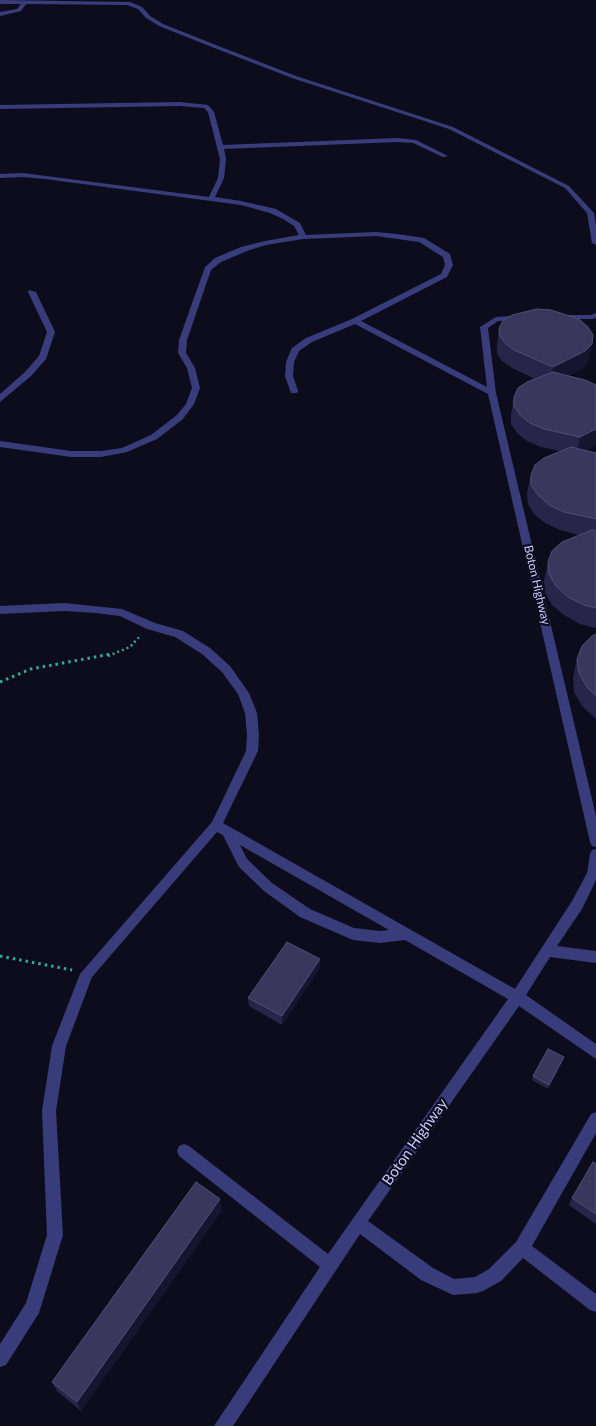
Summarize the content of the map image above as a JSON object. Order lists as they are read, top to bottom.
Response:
{
  "streets": {
    "lane": ["Boton Highway"]
  }
}
